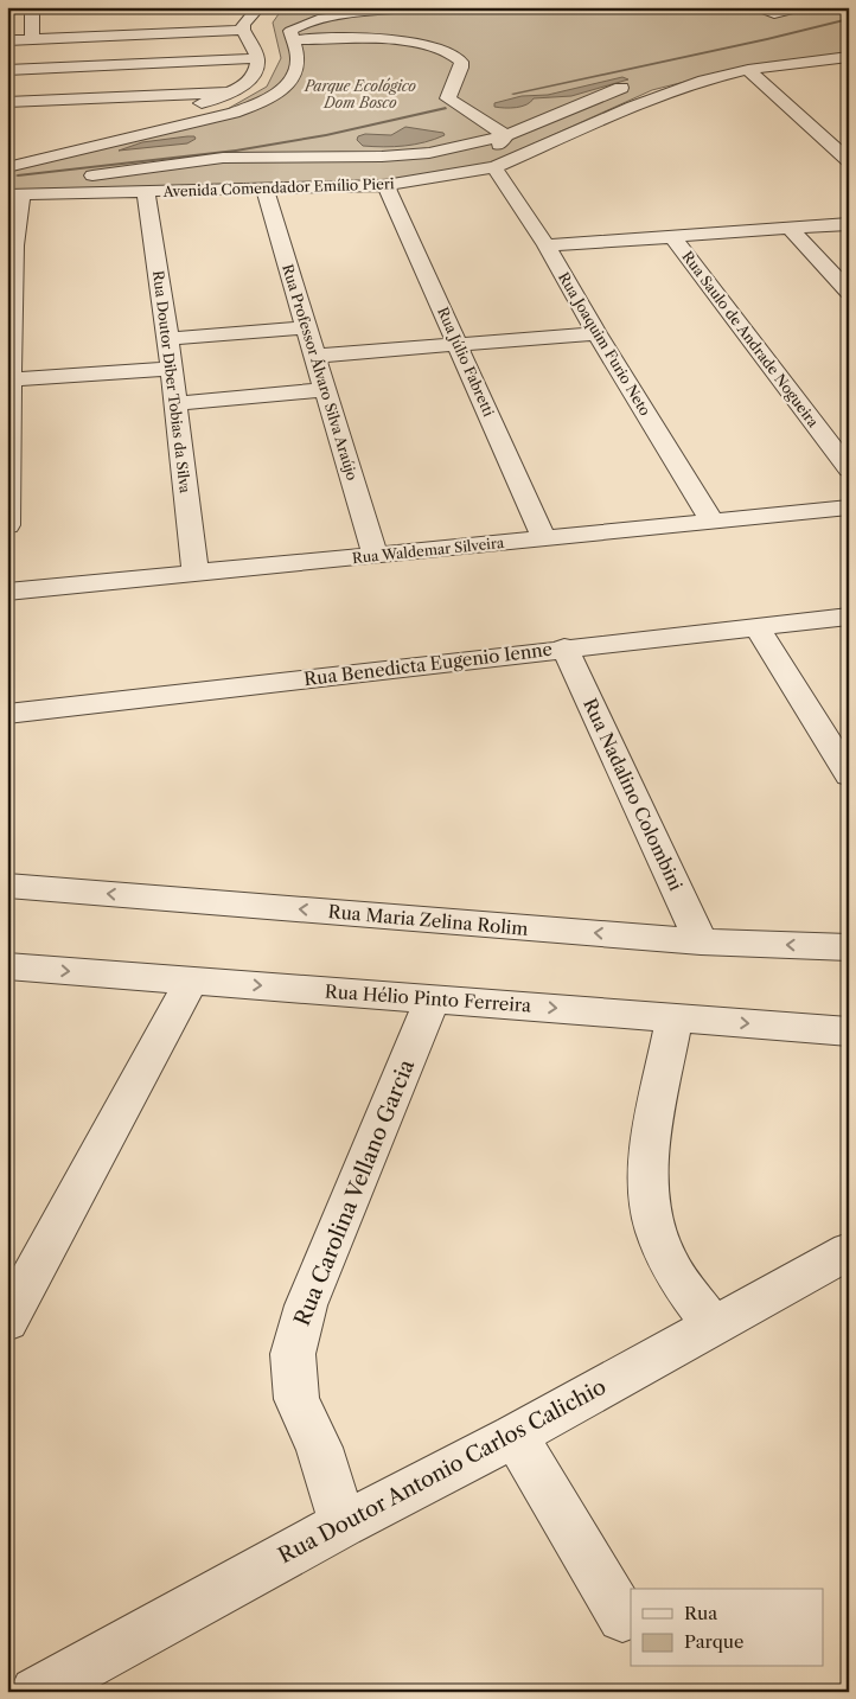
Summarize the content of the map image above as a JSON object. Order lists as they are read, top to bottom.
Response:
{
  "streets": {
    "street": [
      "Avenida Comendador Emílio Pieri",
      "Rua Saulo de Andrade Nogueira",
      "Rua Joaquim Furio Neto",
      "Rua Júlio Fabretti",
      "Rua Professor Álvaro Silva Araújo",
      "Rua Doutor Diber Tobias da Silva",
      "Rua Waldemar Silveira",
      "Rua Benedicta Eugenio Ienne",
      "Rua Nadalino Colombini",
      "Rua Maria Zelina Rolim",
      "Rua Hélio Pinto Ferreira",
      "Rua Carolina Vellano Garcia",
      "Rua Doutor Antonio Carlos Calichio"
    ]
  },
  "crossings": [
    ["Avenida Comendador Emílio Pieri", "Rua Joaquim Furio Neto"],
    ["Avenida Comendador Emílio Pieri", "Rua Júlio Fabretti"],
    ["Avenida Comendador Emílio Pieri", "Rua Professor Álvaro Silva Araújo"],
    ["Avenida Comendador Emílio Pieri", "Rua Doutor Diber Tobias da Silva"],
    ["Rua Joaquim Furio Neto", "Rua Waldemar Silveira"],
    ["Rua Júlio Fabretti", "Rua Waldemar Silveira"],
    ["Rua Professor Álvaro Silva Araújo", "Rua Waldemar Silveira"],
    ["Rua Doutor Diber Tobias da Silva", "Rua Waldemar Silveira"],
    ["Rua Benedicta Eugenio Ienne", "Rua Nadalino Colombini"],
    ["Rua Nadalino Colombini", "Rua Maria Zelina Rolim"],
    ["Rua Hélio Pinto Ferreira", "Rua Carolina Vellano Garcia"],
    ["Rua Carolina Vellano Garcia", "Rua Doutor Antonio Carlos Calichio"]
  ],
  "one_way": ["Rua Maria Zelina Rolim", "Rua Hélio Pinto Ferreira"],
  "parks": ["Parque Ecológico Dom Bosco"],
  "legend": ["Rua", "Parque"]
}
